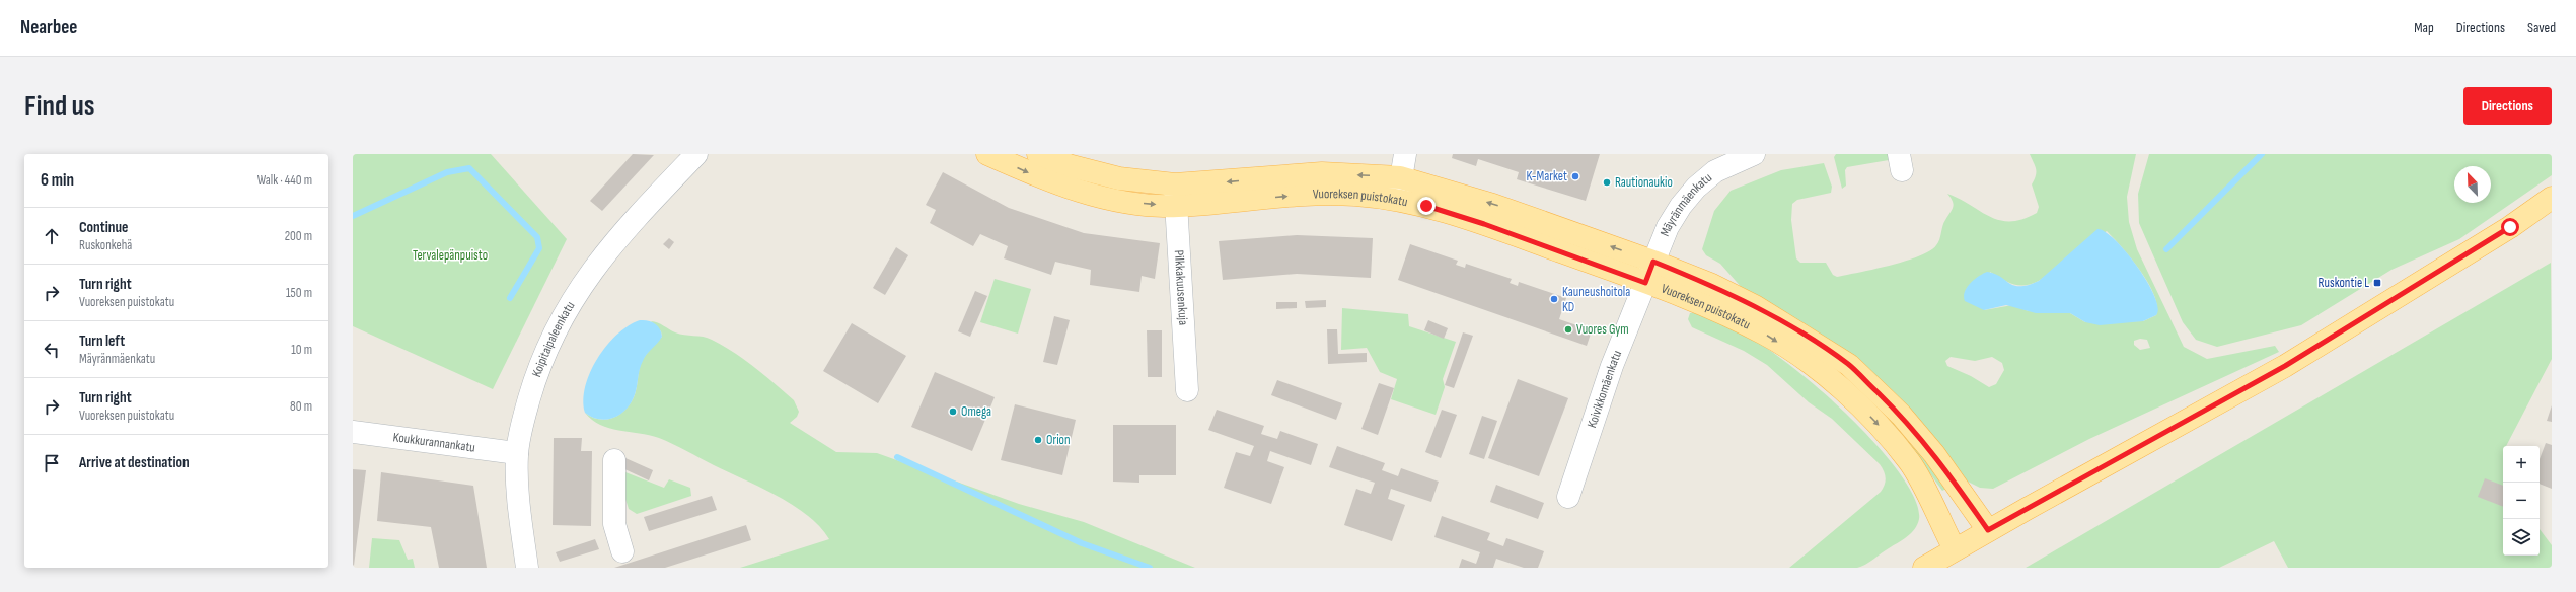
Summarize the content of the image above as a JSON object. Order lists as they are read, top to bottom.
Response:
{
  "streets": {
    "main road": ["Vuoreksen puistokatu"],
    "street": [
      "Mäyränmäenkatu",
      "Pilkkakuusenkuja",
      "Koipitaipaleenkatu",
      "Koivikkomäenkatu",
      "Koukkurannankatu"
    ]
  },
  "crossings": [
    ["Vuoreksen puistokatu", "Mäyränmäenkatu"],
    ["Vuoreksen puistokatu", "Pilkkakuusenkuja"],
    ["Vuoreksen puistokatu", "Koivikkomäenkatu"],
    ["Mäyränmäenkatu", "Koivikkomäenkatu"],
    ["Koipitaipaleenkatu", "Koukkurannankatu"]
  ],
  "parks": ["Tervalepänpuisto"],
  "places": {
    "other": [
      "K-Market",
      "Rautionaukio",
      "Kauneushoitola KD",
      "Vuores Gym",
      "Omega",
      "Orion"
    ],
    "transit": ["Ruskontie L"]
  },
  "north": "top left",
  "page": {
    "header": "Nearbee",
    "nav": ["Map", "Directions", "Saved"],
    "buttons": "Directions",
    "title": "Find us",
    "heading": ["6 min", "Walk · 440 m"],
    "list": [
      ["Continue", "Ruskonkehä", "200 m"],
      ["Turn right", "Vuoreksen puistokatu", "150 m"],
      ["Turn left", "Mäyränmäenkatu", "10 m"],
      ["Turn right", "Vuoreksen puistokatu", "80 m"],
      "Arrive at destination"
    ],
    "map_buttons": ["+", "−"]
  }
}
